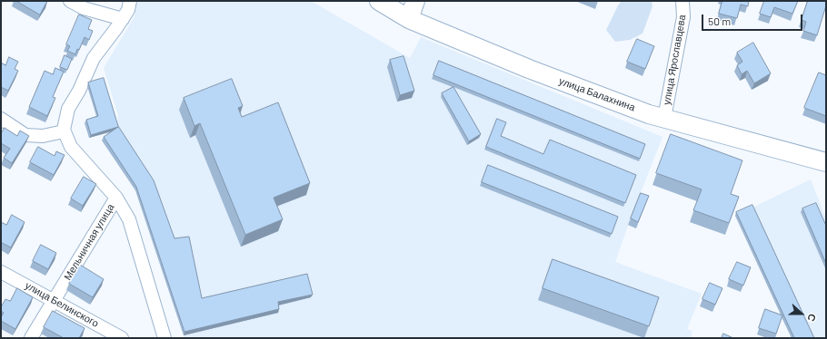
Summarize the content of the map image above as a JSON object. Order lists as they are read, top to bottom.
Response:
{
  "streets": {
    "street": [
      "улица Ярославцева",
      "улица Балахнина",
      "Мельничная улица",
      "улица Белинского"
    ]
  },
  "crossings": [
    ["улица Ярославцева", "улица Балахнина"],
    ["Мельничная улица", "улица Белинского"]
  ],
  "scale_bar": "50 m",
  "north": "right"
}
